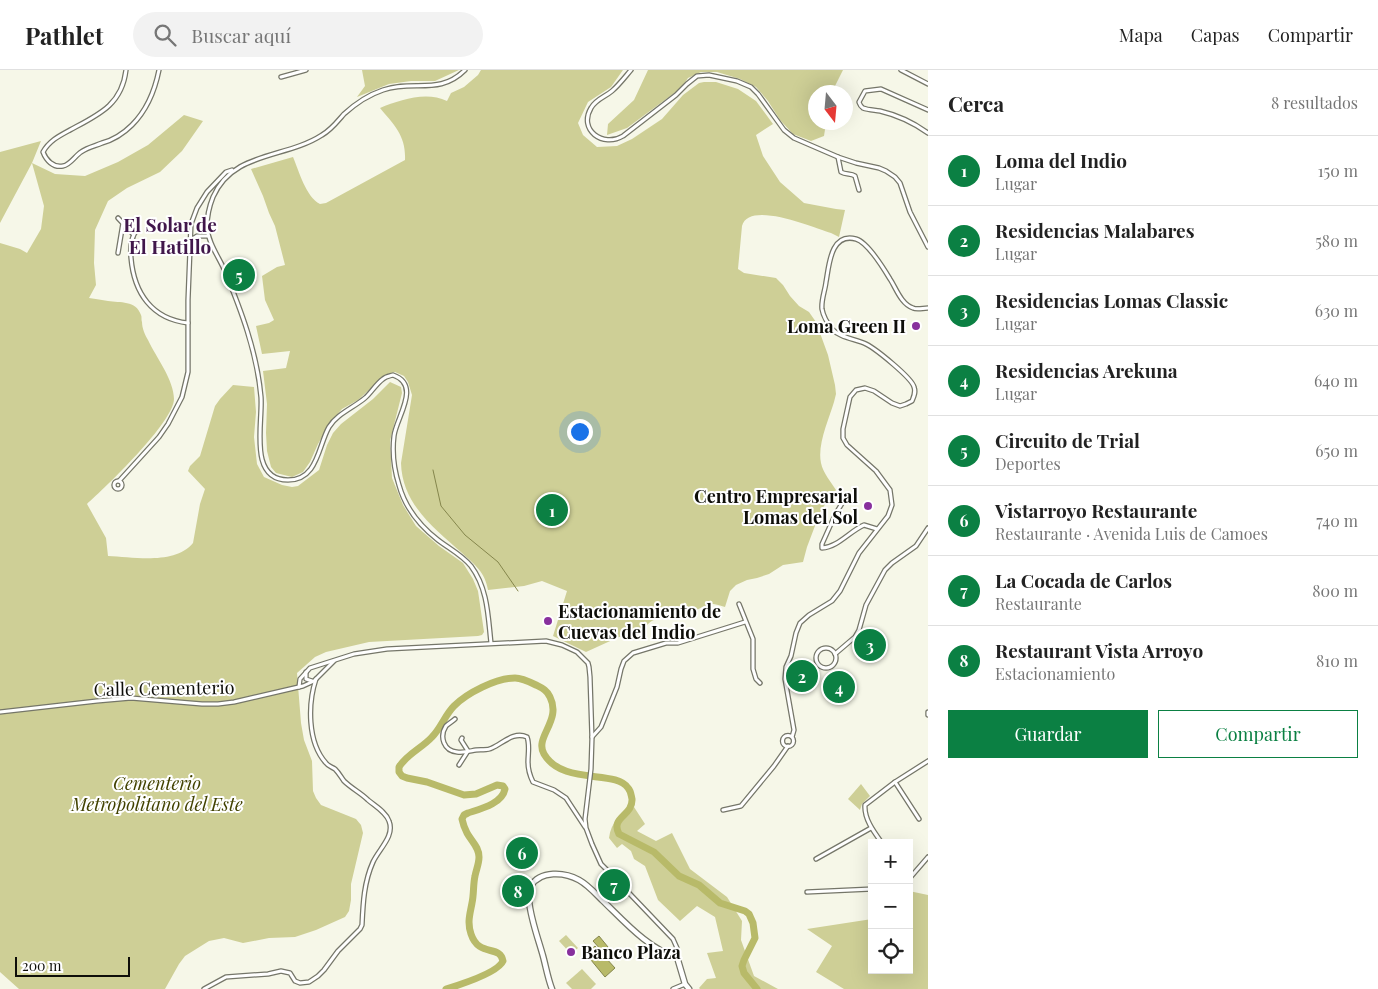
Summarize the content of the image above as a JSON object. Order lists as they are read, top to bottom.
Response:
{
  "streets": {
    "street": ["Calle Cementerio"]
  },
  "districts": ["El Solar de El Hatillo"],
  "parks": ["Cementerio Metropolitano del Este"],
  "places": [
    "Loma Green II",
    "Centro Empresarial Lomas del Sol",
    "Estacionamiento de Cuevas del Indio",
    "Banco Plaza"
  ],
  "scale_bar": "200 m",
  "north": "bottom",
  "page": {
    "header": "Pathlet",
    "search": "Buscar aquí",
    "nav": ["Mapa", "Capas", "Compartir"],
    "heading": ["Cerca", "8 resultados"],
    "list": [
      {
        "mark": "1",
        "name": "Loma del Indio",
        "note": "Lugar",
        "value": "150 m"
      },
      {
        "mark": "2",
        "name": "Residencias Malabares",
        "note": "Lugar",
        "value": "580 m"
      },
      {
        "mark": "3",
        "name": "Residencias Lomas Classic",
        "note": "Lugar",
        "value": "630 m"
      },
      {
        "mark": "4",
        "name": "Residencias Arekuna",
        "note": "Lugar",
        "value": "640 m"
      },
      {
        "mark": "5",
        "name": "Circuito de Trial",
        "note": "Deportes",
        "value": "650 m"
      },
      {
        "mark": "6",
        "name": "Vistarroyo Restaurante",
        "note": "Restaurante · Avenida Luis de Camoes",
        "value": "740 m"
      },
      {
        "mark": "7",
        "name": "La Cocada de Carlos",
        "note": "Restaurante",
        "value": "800 m"
      },
      {
        "mark": "8",
        "name": "Restaurant Vista Arroyo",
        "note": "Estacionamiento",
        "value": "810 m"
      }
    ],
    "pins": [
      "5",
      "1",
      "3",
      "2",
      "4",
      "6",
      "7",
      "8"
    ],
    "buttons": ["Guardar", "Compartir"],
    "map_buttons": ["+", "−"],
    "scale": "200 m"
  }
}
